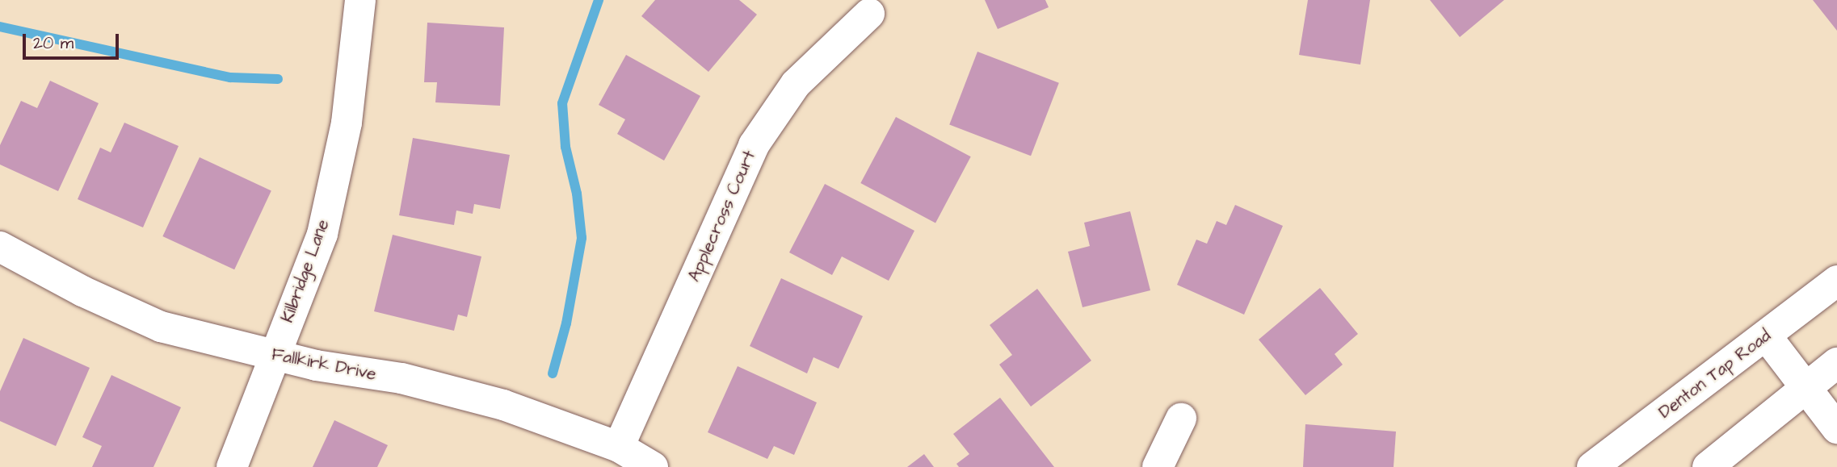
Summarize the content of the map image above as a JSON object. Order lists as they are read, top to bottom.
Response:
{
  "streets": {
    "street": [
      "Applecross Court",
      "Kilbridge Lane",
      "Fallkirk Drive",
      "Denton Tap Road"
    ]
  },
  "crossings": [
    ["Applecross Court", "Fallkirk Drive"],
    ["Kilbridge Lane", "Fallkirk Drive"]
  ],
  "scale_bar": "20 m"
}
